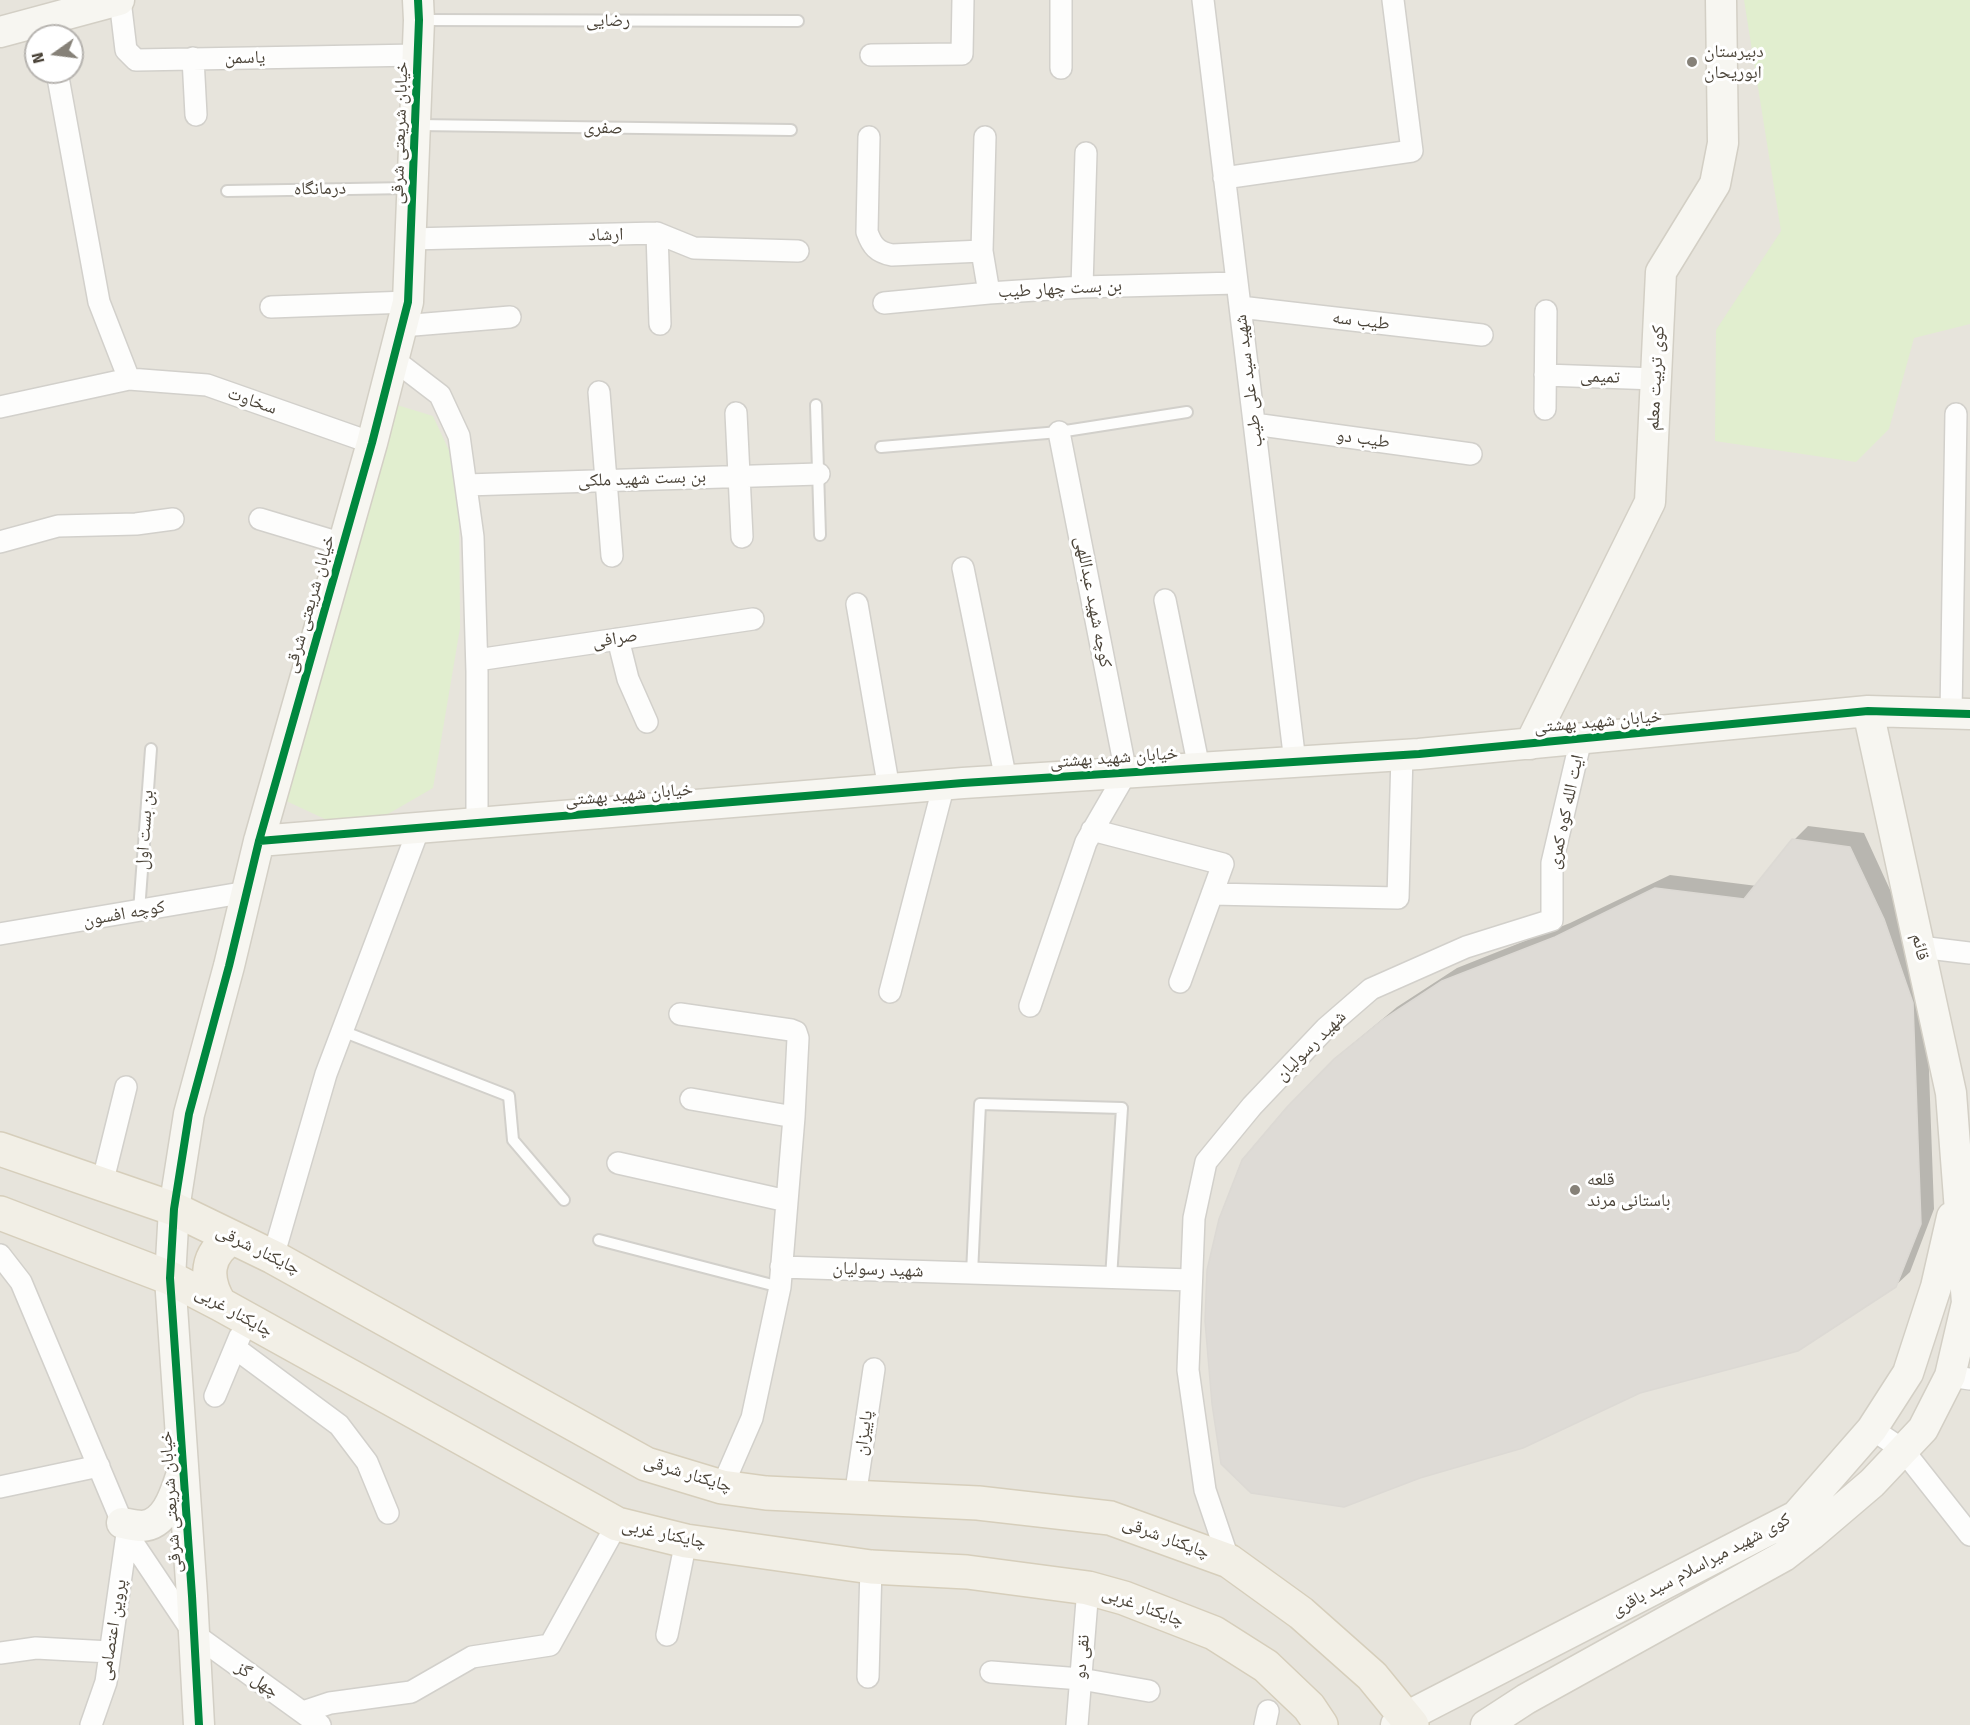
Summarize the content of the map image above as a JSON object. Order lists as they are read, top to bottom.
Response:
{
  "streets": {
    "main road": ["چایکنار شرقی", "چایکنار غربی"],
    "street": [
      "یاسمن",
      "خیابان شریعتی شرقی",
      "ارشاد",
      "بن بست چهار طیب",
      "طیب سه",
      "تمیمی",
      "کوی تربیت معلم",
      "شهید سید علی طیب",
      "سخاوت",
      "طیب دو",
      "بن بست شهید ملکی",
      "کوچه شهید عبداللهی",
      "صرافی",
      "خیابان شهید بهشتی",
      "ایت الله کوه کمری",
      "كوچه افسون",
      "قائم",
      "شهید رسولیان",
      "پاییزان",
      "کوی شهید میراسلام سید باقری",
      "پروین اعتصامی",
      "نقی دو",
      "چهل گز"
    ],
    "lane": [
      "رضایی",
      "صفری",
      "درمانگاه",
      "بن بست اول"
    ]
  },
  "crossings": [
    ["رضایی", "خیابان شریعتی شرقی"],
    ["یاسمن", "خیابان شریعتی شرقی"],
    ["صفری", "خیابان شریعتی شرقی"],
    ["خیابان شریعتی شرقی", "درمانگاه"],
    ["خیابان شریعتی شرقی", "ارشاد"],
    ["خیابان شریعتی شرقی", "سخاوت"],
    ["خیابان شریعتی شرقی", "خیابان شهید بهشتی"],
    ["خیابان شریعتی شرقی", "كوچه افسون"],
    ["خیابان شریعتی شرقی", "چایکنار شرقی"],
    ["خیابان شریعتی شرقی", "چایکنار غربی"],
    ["خیابان شریعتی شرقی", "چهل گز"],
    ["بن بست چهار طیب", "شهید سید علی طیب"],
    ["طیب سه", "شهید سید علی طیب"],
    ["تمیمی", "کوی تربیت معلم"],
    ["کوی تربیت معلم", "خیابان شهید بهشتی"],
    ["شهید سید علی طیب", "طیب دو"],
    ["شهید سید علی طیب", "خیابان شهید بهشتی"],
    ["کوچه شهید عبداللهی", "خیابان شهید بهشتی"],
    ["خیابان شهید بهشتی", "ایت الله کوه کمری"],
    ["خیابان شهید بهشتی", "قائم"],
    ["ایت الله کوه کمری", "شهید رسولیان"],
    ["بن بست اول", "كوچه افسون"],
    ["قائم", "کوی شهید میراسلام سید باقری"],
    ["شهید رسولیان", "چایکنار شرقی"],
    ["چایکنار شرقی", "پاییزان"],
    ["چایکنار شرقی", "کوی شهید میراسلام سید باقری"],
    ["چایکنار غربی", "نقی دو"]
  ],
  "places": ["دبیرستان ابوریحان", "قلعه باستانی مرند"],
  "north": "left"
}
